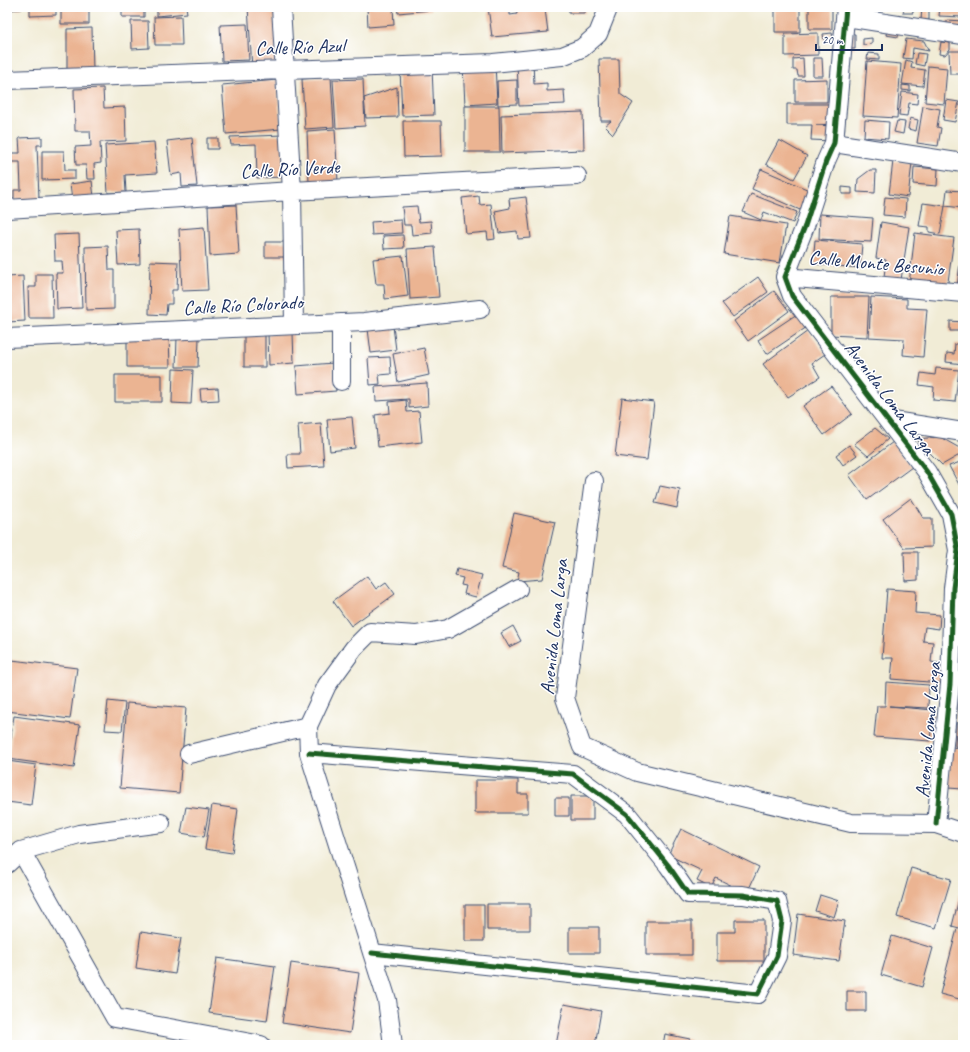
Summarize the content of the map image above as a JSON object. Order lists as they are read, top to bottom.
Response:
{
  "streets": {
    "street": [
      "Calle Río Azul",
      "Calle Río Verde",
      "Calle Monte Besunio",
      "Calle Río Colorado",
      "Avenida Loma Larga"
    ]
  },
  "crossings": [
    ["Calle Monte Besunio", "Avenida Loma Larga"]
  ],
  "scale_bar": "20 m"
}
